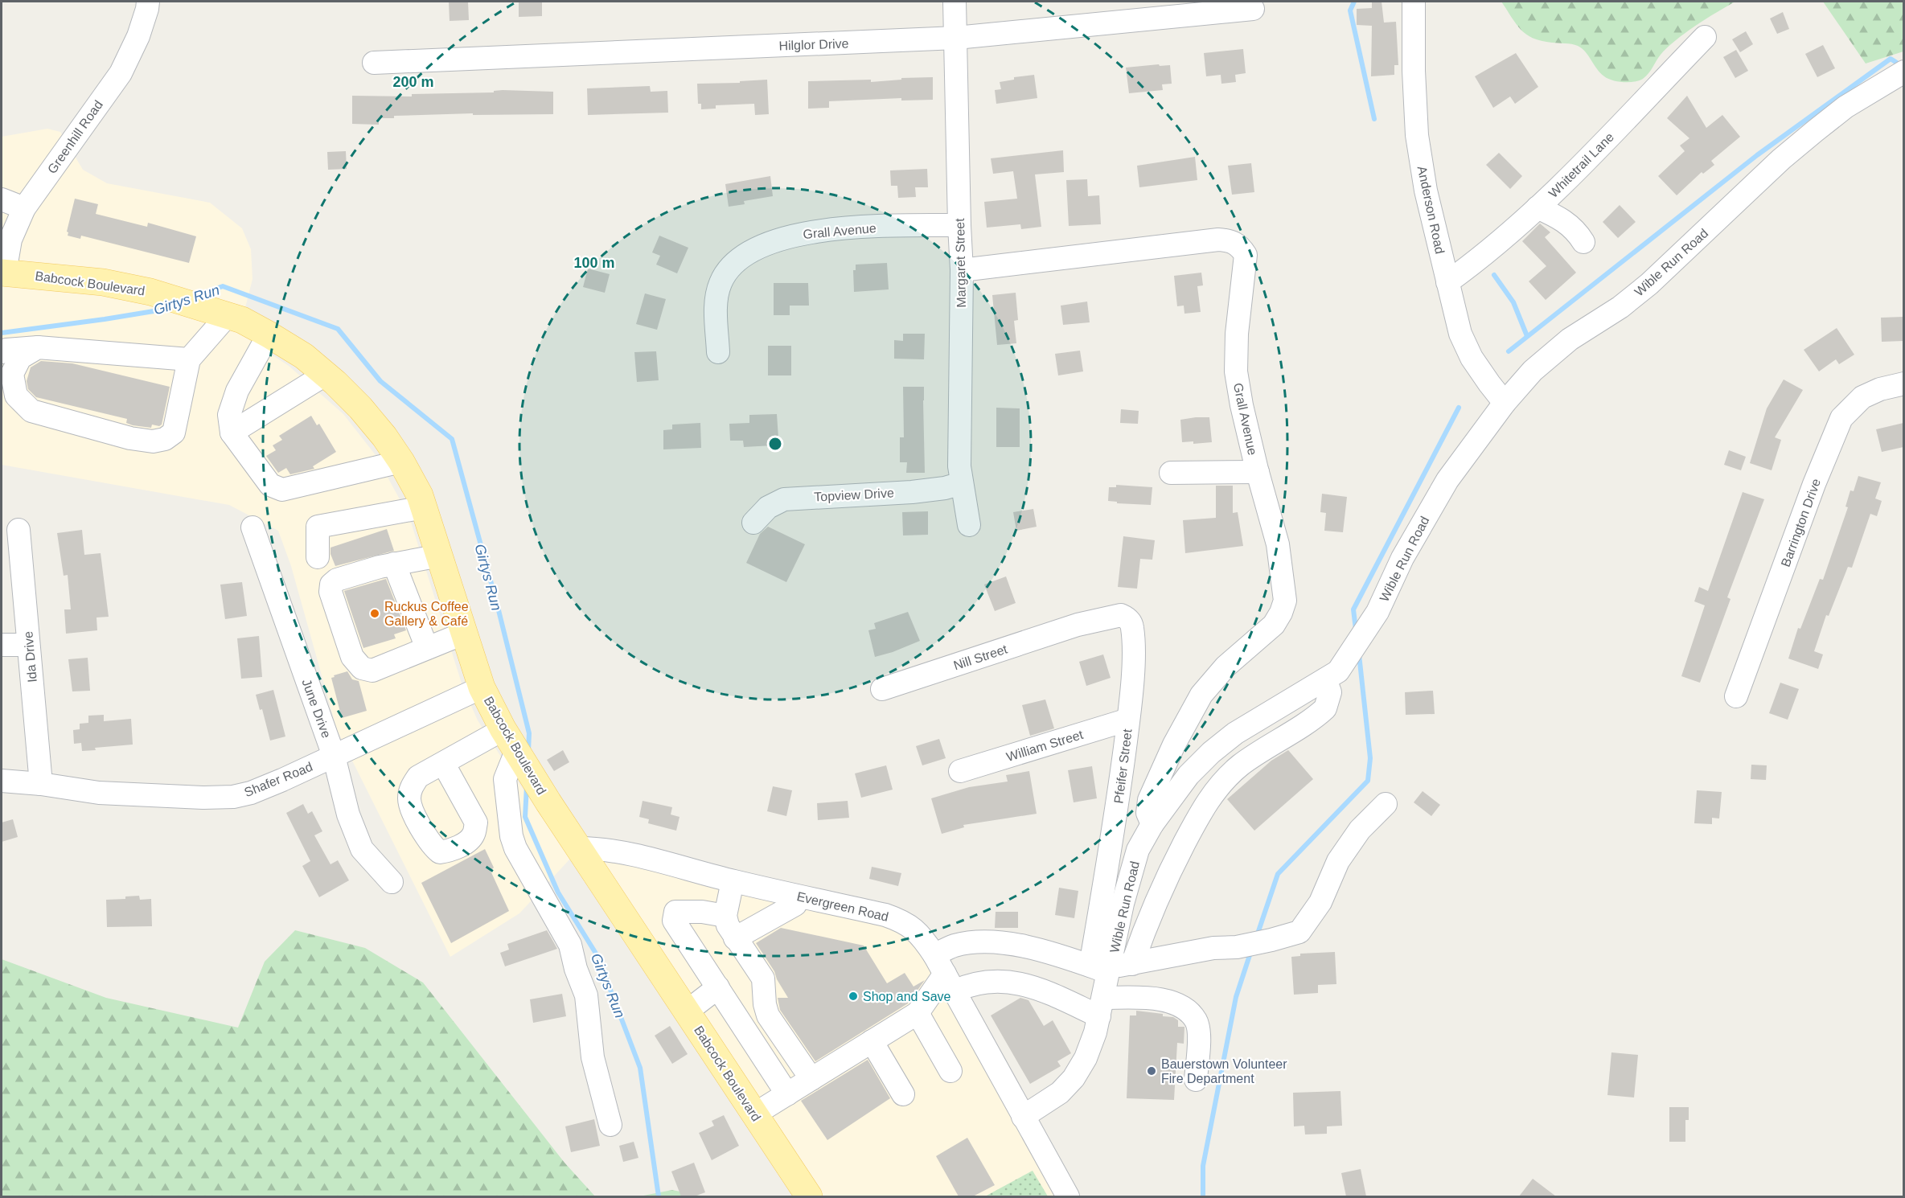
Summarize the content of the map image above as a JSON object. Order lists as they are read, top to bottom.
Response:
{
  "streets": {
    "main road": ["Babcock Boulevard"],
    "street": [
      "Hilglor Drive",
      "Greenhill Road",
      "Whitetrail Lane",
      "Anderson Road",
      "Grall Avenue",
      "Wible Run Road",
      "Margaret Street",
      "Topview Drive",
      "Barrington Drive",
      "Ida Drive",
      "Nill Street",
      "June Drive",
      "William Street",
      "Pfeifer Street",
      "Shafer Road",
      "Evergreen Road"
    ]
  },
  "crossings": [
    ["Hilglor Drive", "Margaret Street"],
    ["Greenhill Road", "Babcock Boulevard"],
    ["Whitetrail Lane", "Anderson Road"],
    ["Anderson Road", "Wible Run Road"],
    ["Grall Avenue", "Wible Run Road"],
    ["Grall Avenue", "Margaret Street"],
    ["Wible Run Road", "Pfeifer Street"],
    ["Wible Run Road", "Evergreen Road"],
    ["Margaret Street", "Topview Drive"],
    ["Babcock Boulevard", "Shafer Road"],
    ["Babcock Boulevard", "Evergreen Road"],
    ["Ida Drive", "Shafer Road"],
    ["Nill Street", "Pfeifer Street"],
    ["June Drive", "Shafer Road"],
    ["William Street", "Pfeifer Street"]
  ],
  "water": ["Girtys Run"],
  "places": ["Ruckus Coffee Gallery & Café", "Shop and Save", "Bauerstown Volunteer Fire Department"],
  "rings": ["200 m", "100 m"]
}
